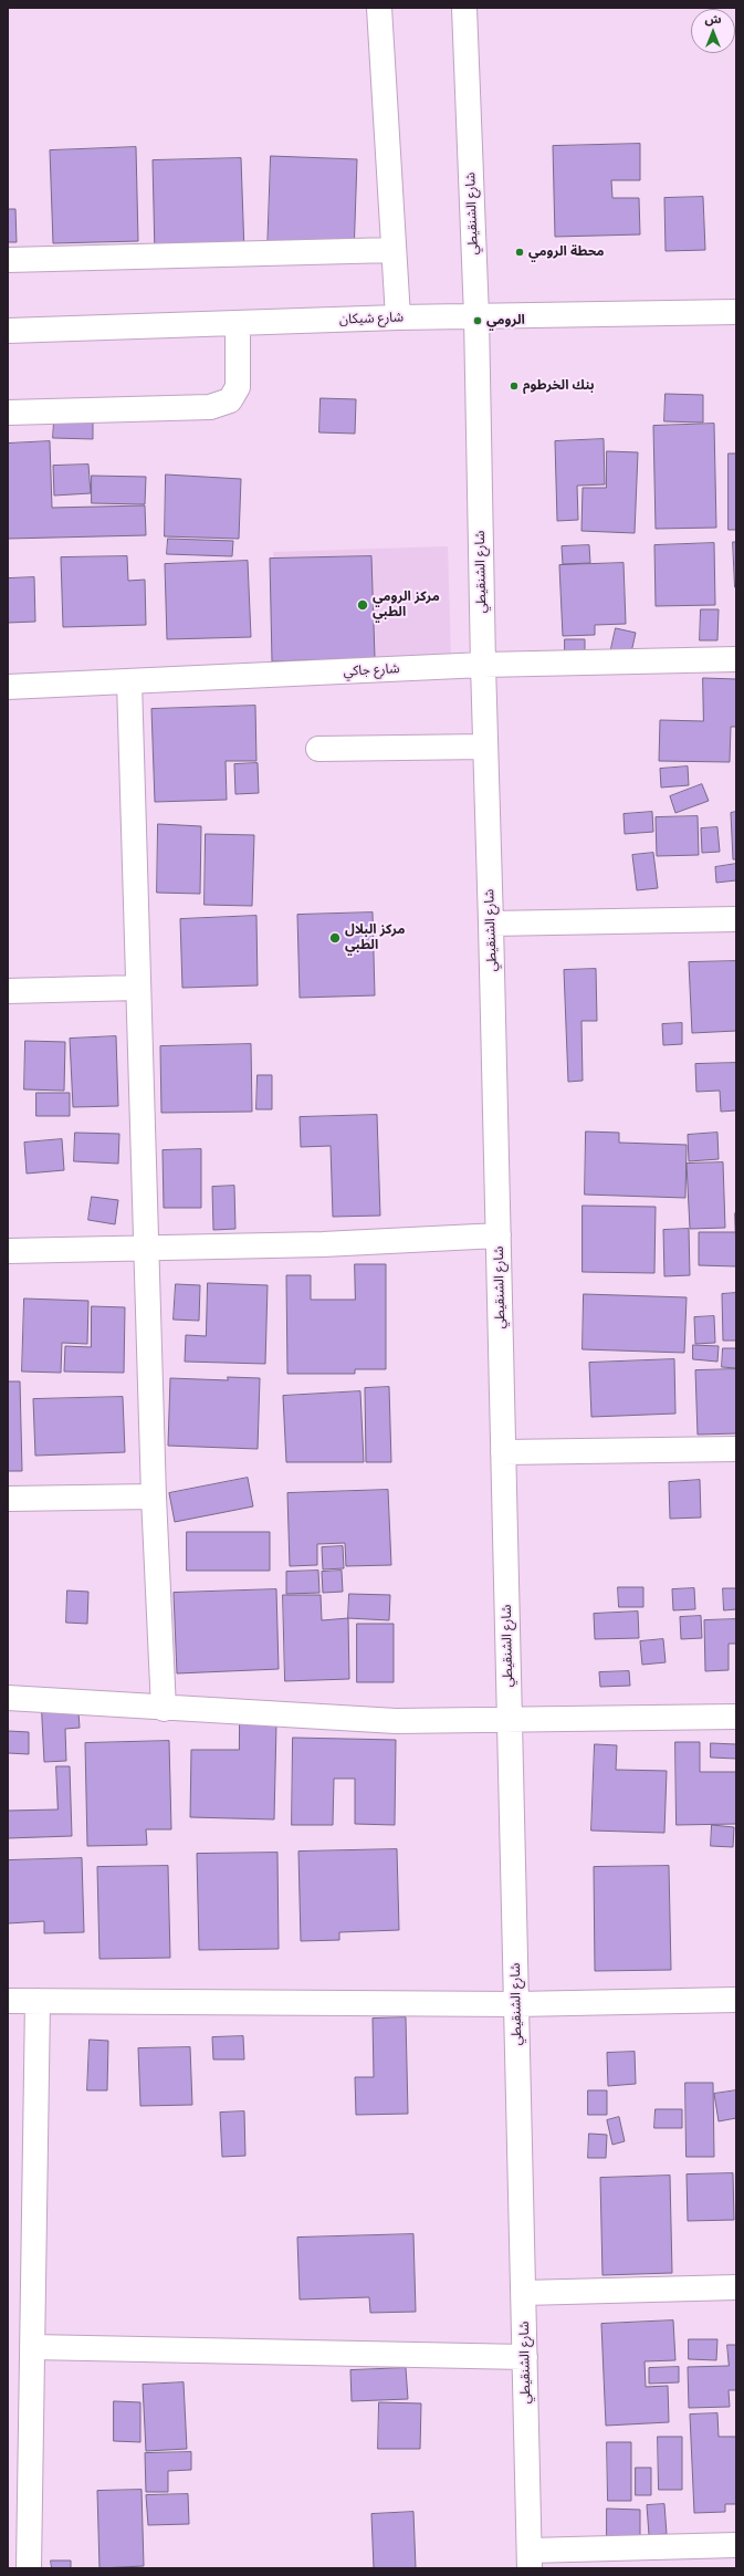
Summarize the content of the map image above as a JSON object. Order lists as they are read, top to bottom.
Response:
{
  "streets": {
    "street": ["شارع الشنقيطي", "شارع شيكان", "شارع جاكي"]
  },
  "crossings": [
    ["شارع الشنقيطي", "شارع شيكان"],
    ["شارع الشنقيطي", "شارع جاكي"]
  ],
  "places": [
    "محطة الرومي",
    "الرومي",
    "بنك الخرطوم",
    "مركز الرومي الطبي",
    "مركز البلال الطبي"
  ],
  "north": "top"
}
